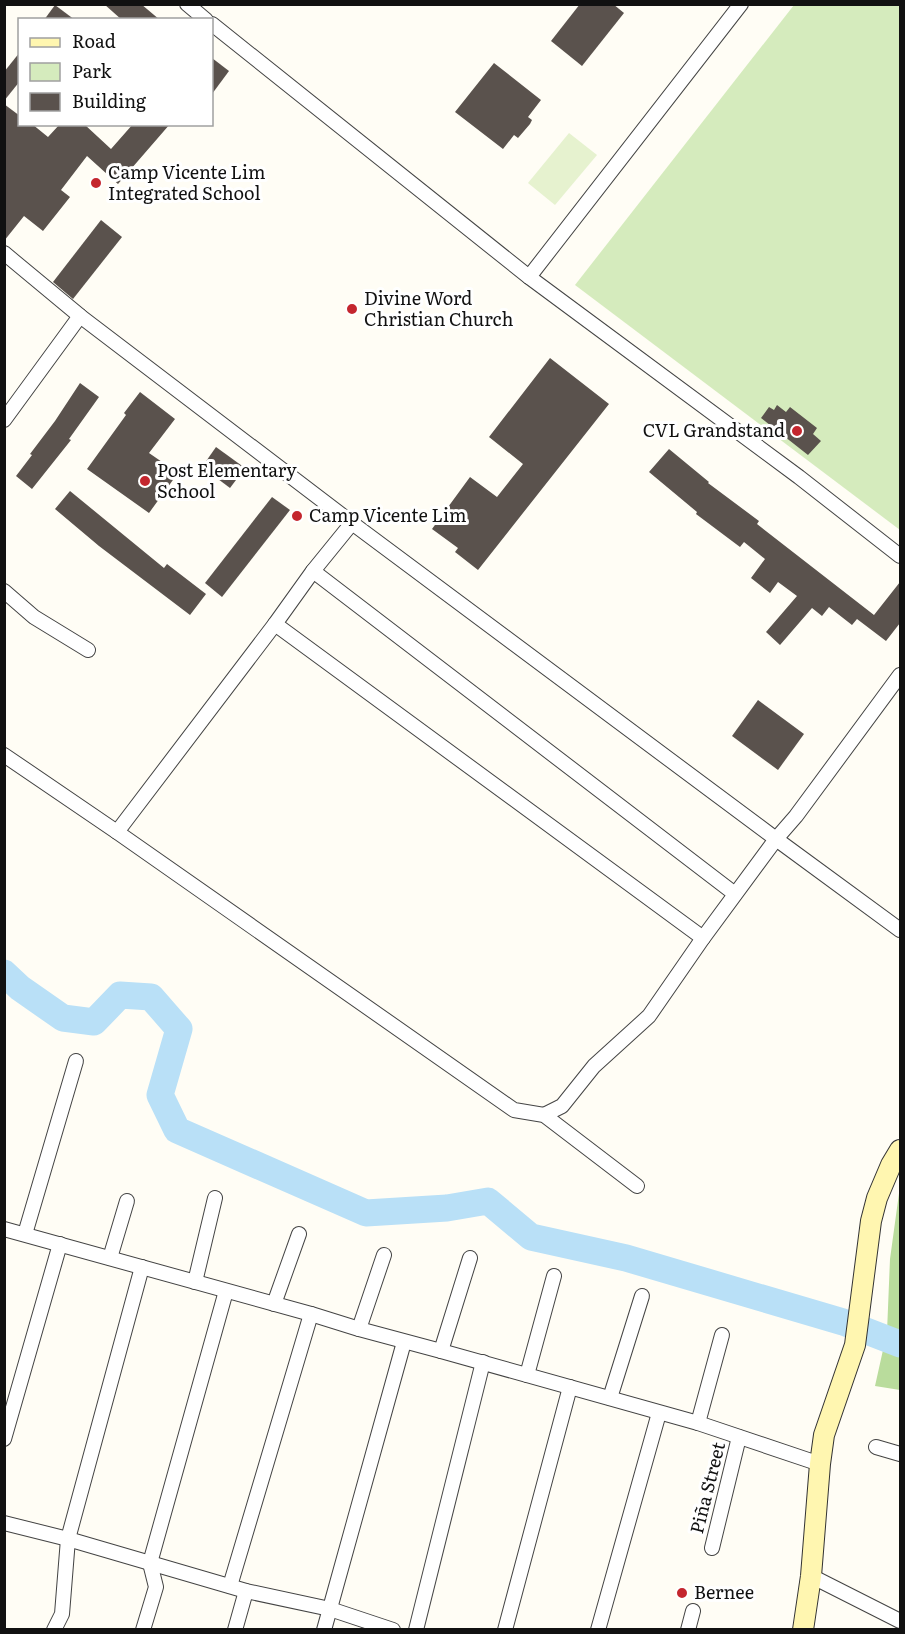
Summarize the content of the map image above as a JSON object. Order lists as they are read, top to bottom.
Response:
{
  "streets": {
    "street": ["Piña Street"]
  },
  "places": [
    "Camp Vicente Lim Integrated School",
    "Divine Word Christian Church",
    "CVL Grandstand",
    "Post Elementary School",
    "Camp Vicente Lim",
    "Bernee"
  ],
  "legend": ["Road", "Park", "Building"]
}
